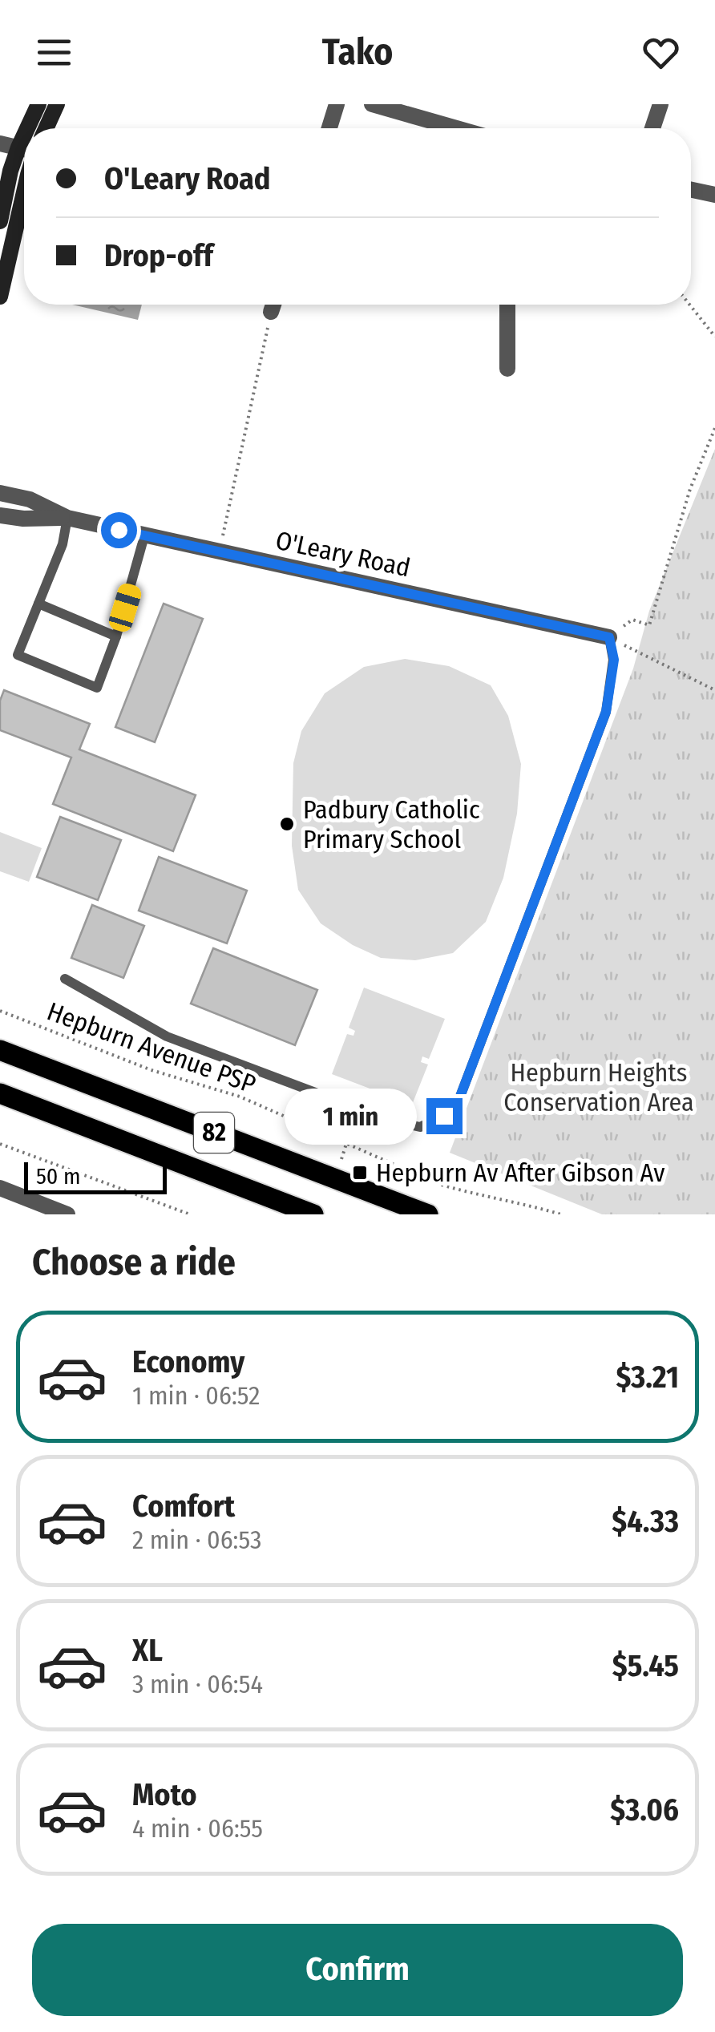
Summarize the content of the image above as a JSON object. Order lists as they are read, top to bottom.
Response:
{
  "streets": {
    "main road": ["82"],
    "street": ["O'Leary Road"],
    "path": ["Hepburn Avenue PSP"]
  },
  "parks": ["Hepburn Heights Conservation Area"],
  "places": {
    "other": ["Padbury Catholic Primary School"],
    "transit": ["Hepburn Av After Gibson Av"]
  },
  "scale_bar": "50 m",
  "page": {
    "header": "Tako",
    "banner": ["O'Leary Road", "Drop-off"],
    "bubble": "1 min",
    "scale": "50 m",
    "heading": "Choose a ride",
    "list": [
      {
        "name": "Economy",
        "note": "1 min · 06:52",
        "value": "$3.21"
      },
      {
        "name": "Comfort",
        "note": "2 min · 06:53",
        "value": "$4.33"
      },
      {
        "name": "XL",
        "note": "3 min · 06:54",
        "value": "$5.45"
      },
      {
        "name": "Moto",
        "note": "4 min · 06:55",
        "value": "$3.06"
      }
    ],
    "buttons": "Confirm"
  }
}
